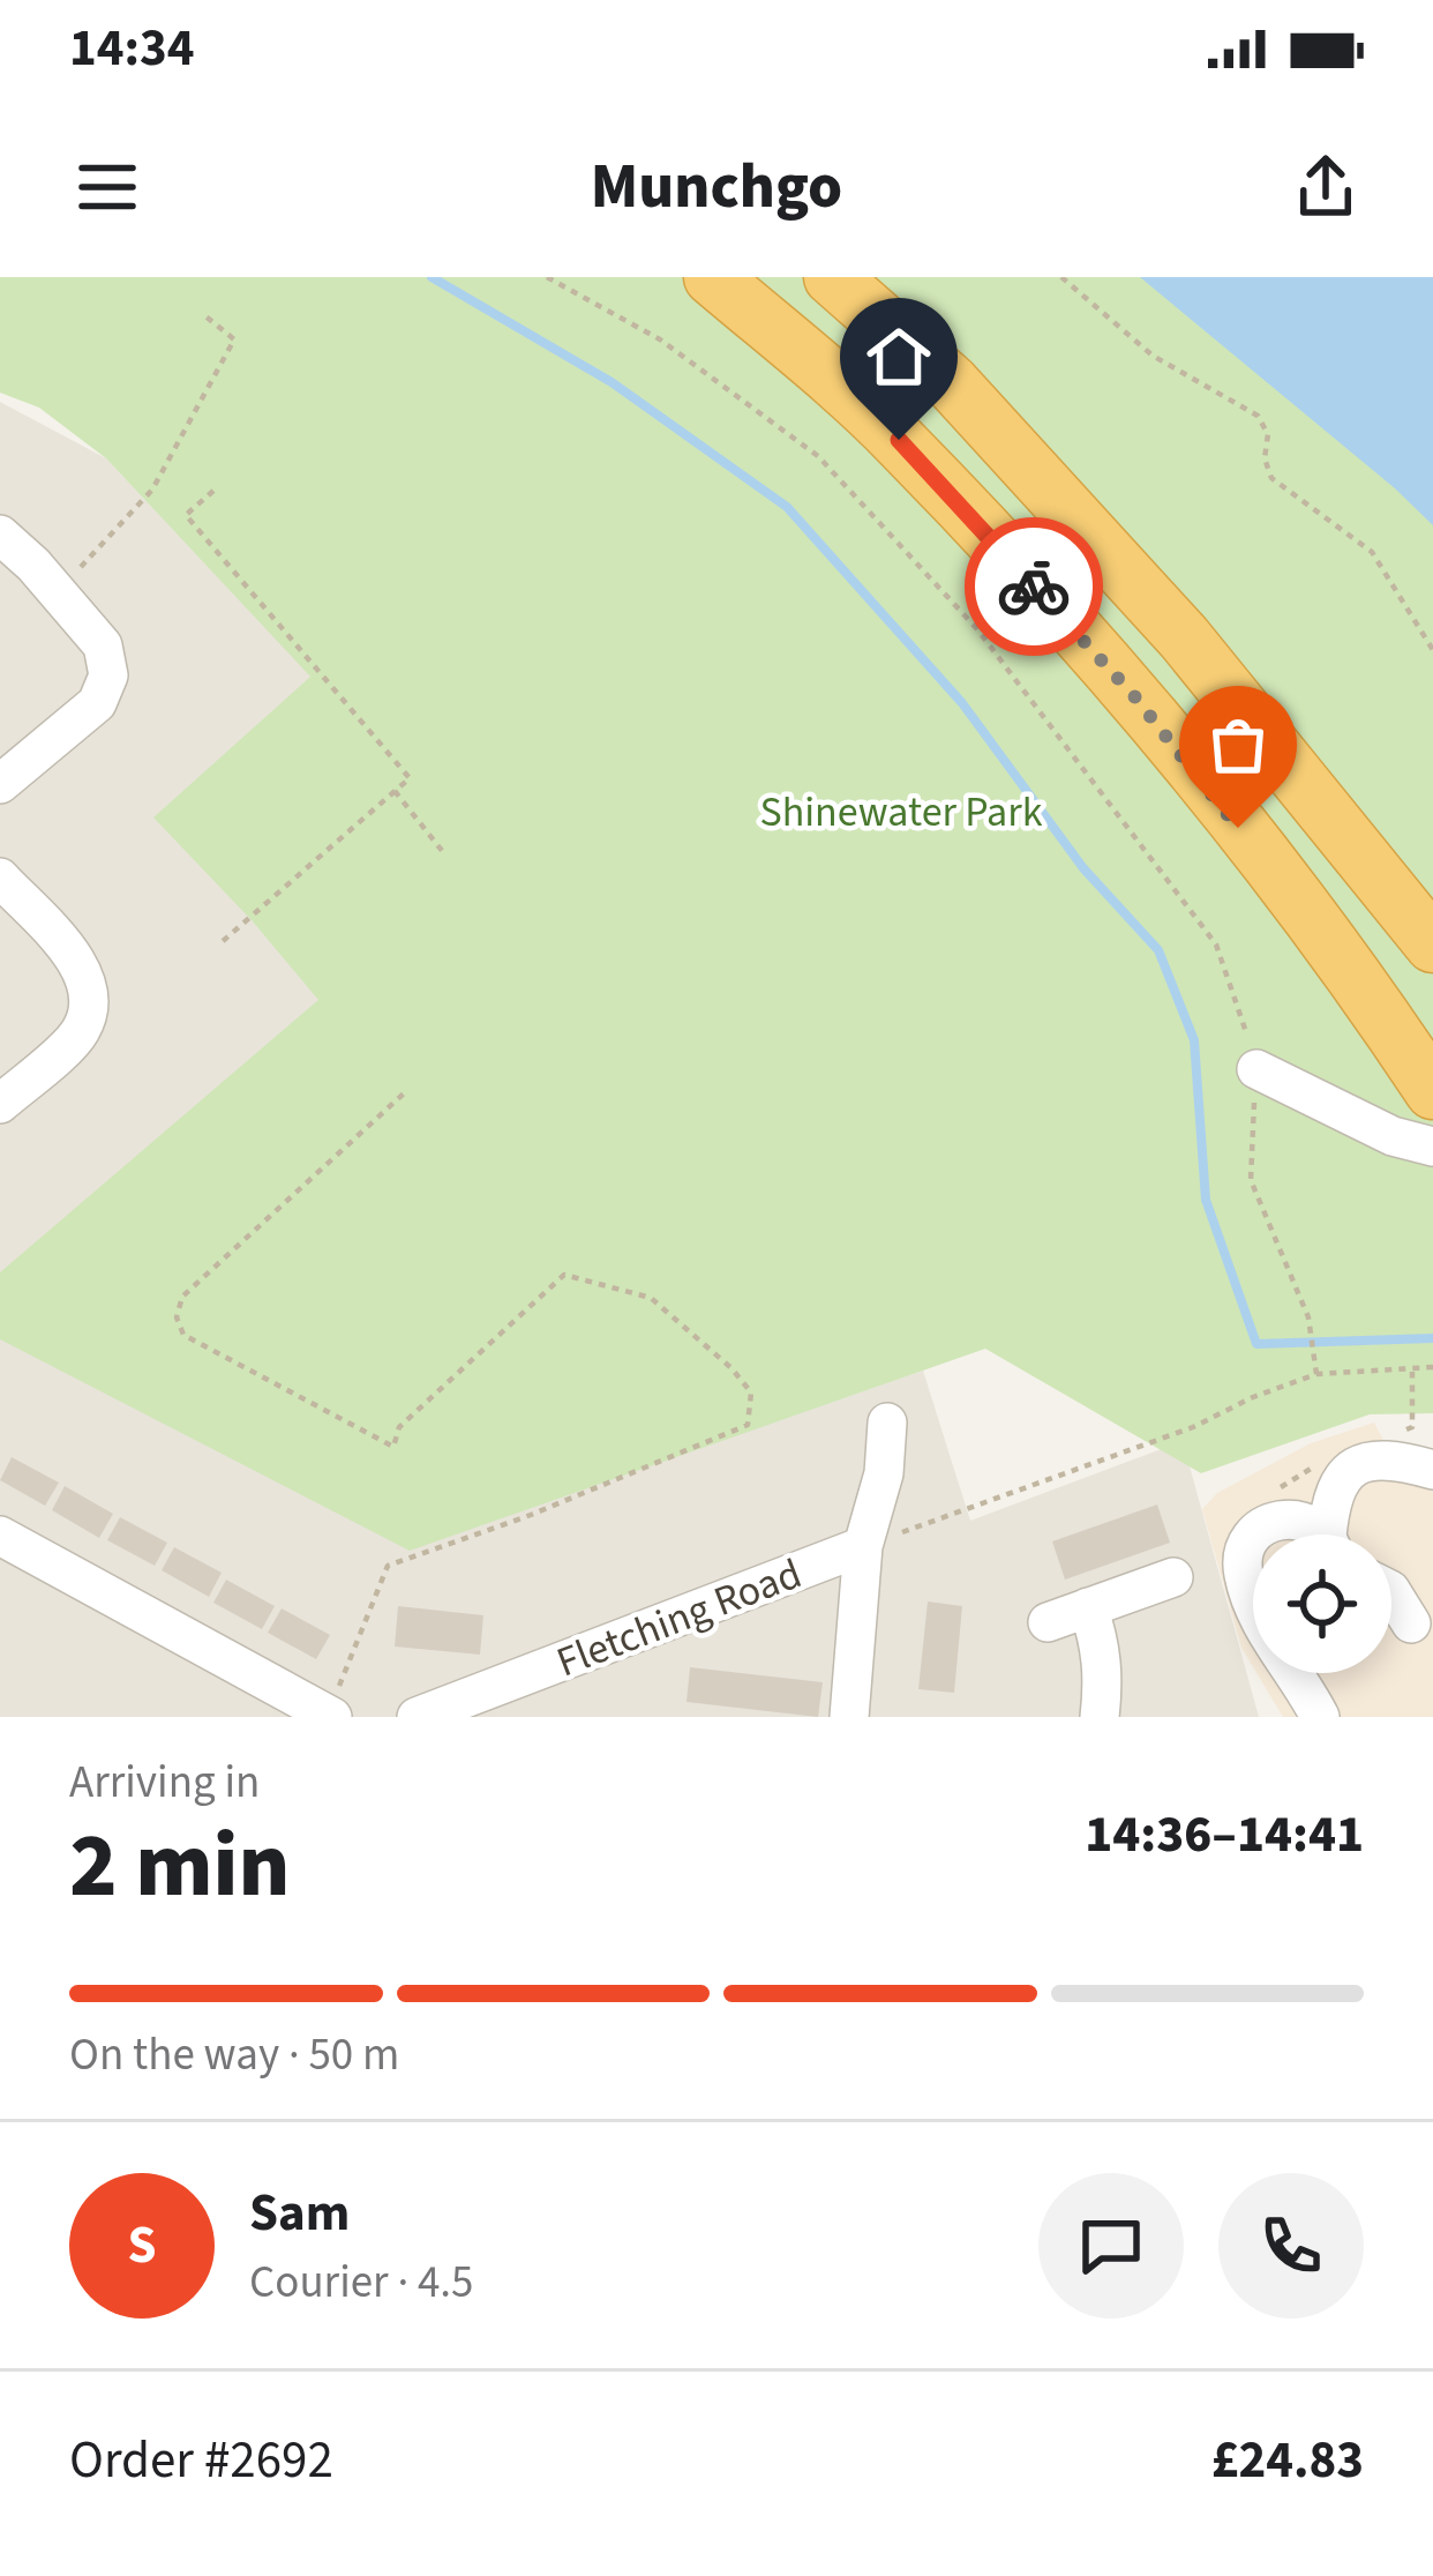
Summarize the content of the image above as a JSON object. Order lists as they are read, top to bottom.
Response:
{
  "streets": {
    "street": ["Fletching Road"]
  },
  "parks": ["Shinewater Park"],
  "page": {
    "status": "14:34",
    "header": "Munchgo",
    "heading": ["2 min", "Arriving in", "14:36–14:41"],
    "panel": [
      "Sam",
      "Courier · 4.5",
      "Order #2692",
      "£24.83"
    ],
    "bar": "On the way · 50 m",
    "round": "S"
  }
}
